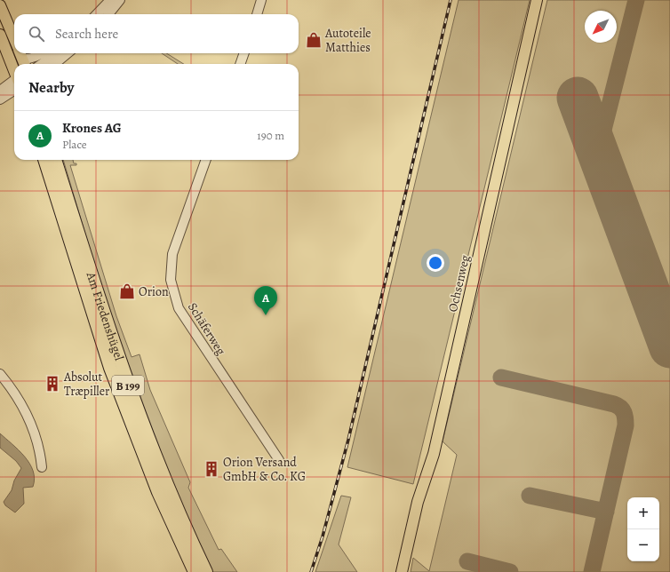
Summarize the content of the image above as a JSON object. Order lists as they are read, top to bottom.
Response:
{
  "streets": {
    "highway": ["Am Friedenshügel", "B 199"],
    "main road": ["Ochsenweg"],
    "street": ["Schäferweg"]
  },
  "places": {
    "shop": ["Autoteile Matthies", "Orion"],
    "building": ["Absolut Træpiller", "Orion Versand GmbH & Co. KG"]
  },
  "north": "bottom left",
  "page": {
    "search": "Search here",
    "heading": "Nearby",
    "list": [
      {
        "mark": "A",
        "name": "Krones AG",
        "note": "Place",
        "value": "190 m"
      }
    ],
    "pins": "A",
    "map_buttons": ["+", "−"]
  }
}
